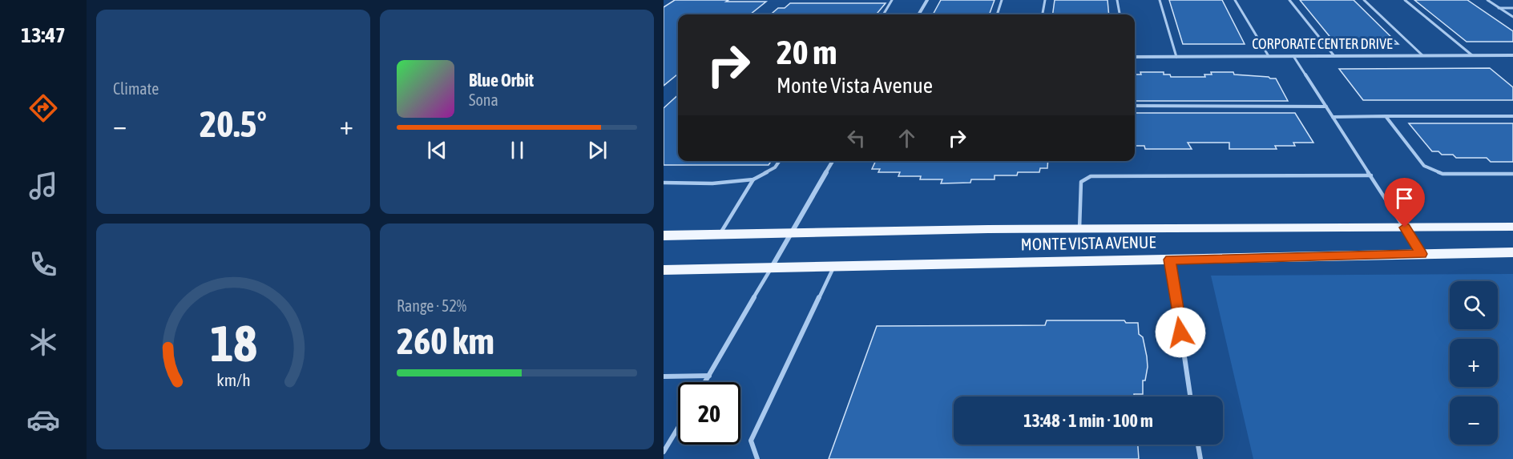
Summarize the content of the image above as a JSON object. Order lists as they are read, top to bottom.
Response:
{
  "streets": {
    "main road": ["MONTE VISTA AVENUE"],
    "street": ["CORPORATE CENTER DRIVE"]
  },
  "page": {
    "tabs": "13:47",
    "tile": [
      "Climate",
      ["Range · 52%", "260 km"]
    ],
    "turn": ["20 m", "Monte Vista Avenue"],
    "song": ["Blue Orbit", "Sona"],
    "heat": ["−", "20.5°", "+"],
    "map_buttons": ["+", "−"],
    "limit": "20",
    "trip": "13:48 · 1 min · 100 m",
    "gauge": ["18", "km/h"]
  }
}
